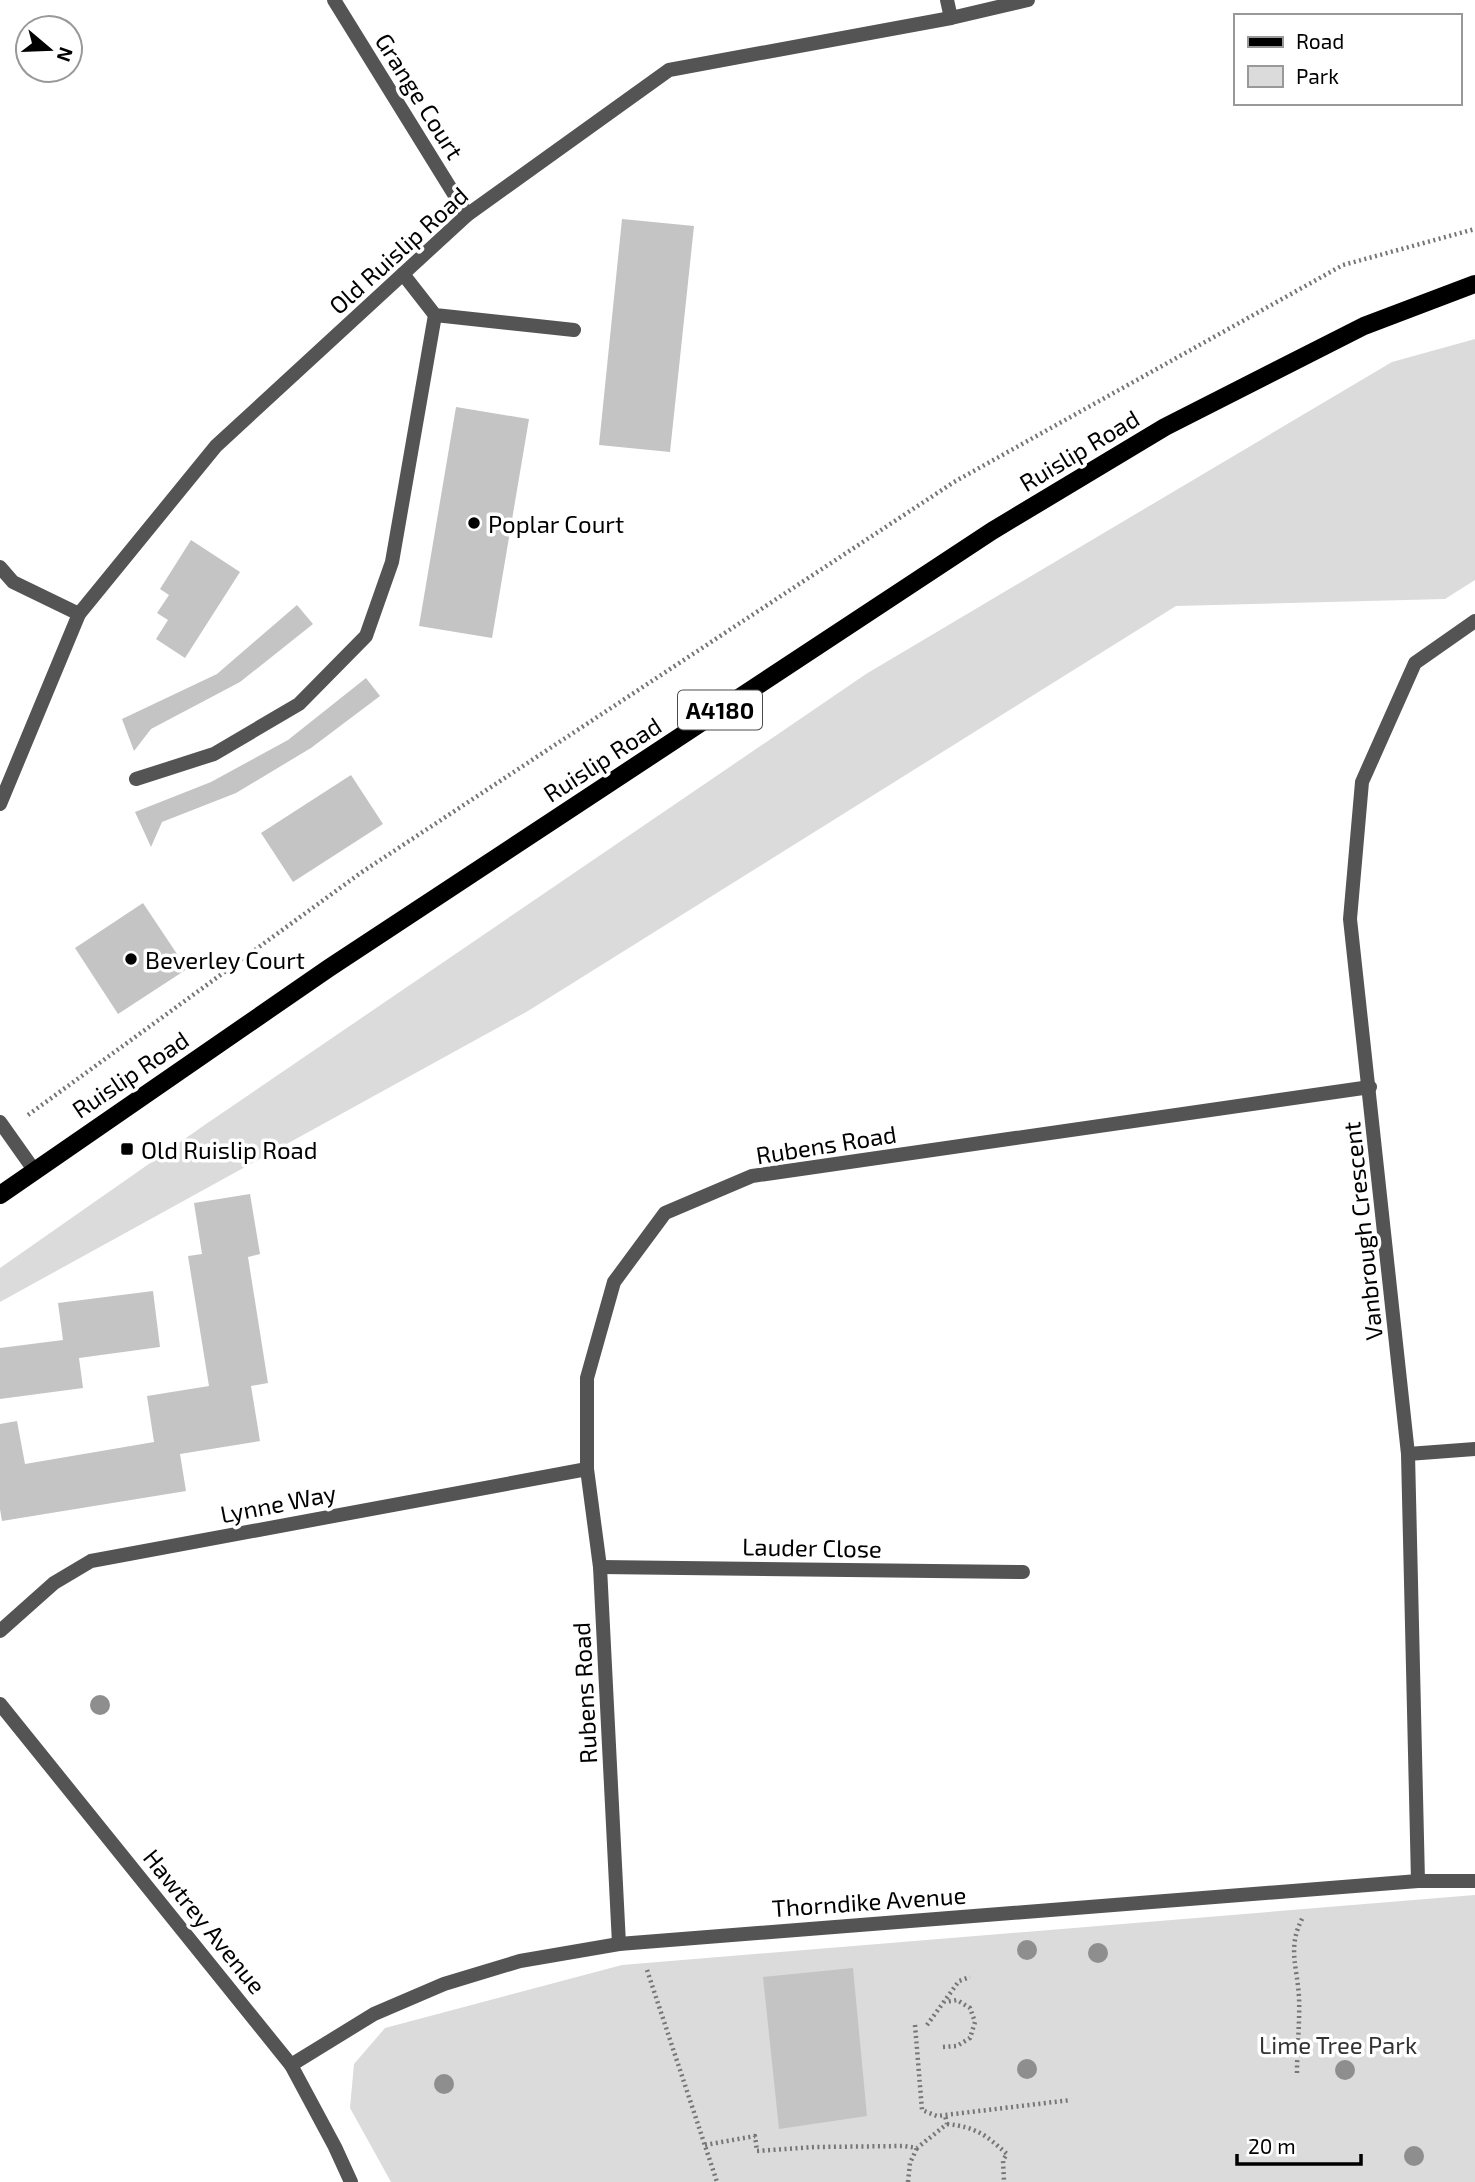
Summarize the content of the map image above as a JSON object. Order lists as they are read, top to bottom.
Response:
{
  "streets": {
    "main road": ["Ruislip Road", "A4180"],
    "street": [
      "Grange Court",
      "Old Ruislip Road",
      "Rubens Road",
      "Vanbrough Crescent",
      "Lynne Way",
      "Lauder Close",
      "Thorndike Avenue",
      "Hawtrey Avenue"
    ]
  },
  "crossings": [
    ["Grange Court", "Old Ruislip Road"],
    ["Rubens Road", "Vanbrough Crescent"],
    ["Rubens Road", "Lynne Way"],
    ["Rubens Road", "Lauder Close"],
    ["Rubens Road", "Thorndike Avenue"],
    ["Vanbrough Crescent", "Thorndike Avenue"],
    ["Thorndike Avenue", "Hawtrey Avenue"]
  ],
  "parks": ["Lime Tree Park"],
  "places": {
    "other": ["Poplar Court", "Beverley Court"],
    "transit": ["Old Ruislip Road"]
  },
  "legend": ["Road", "Park"],
  "scale_bar": "20 m",
  "north": "right"
}
